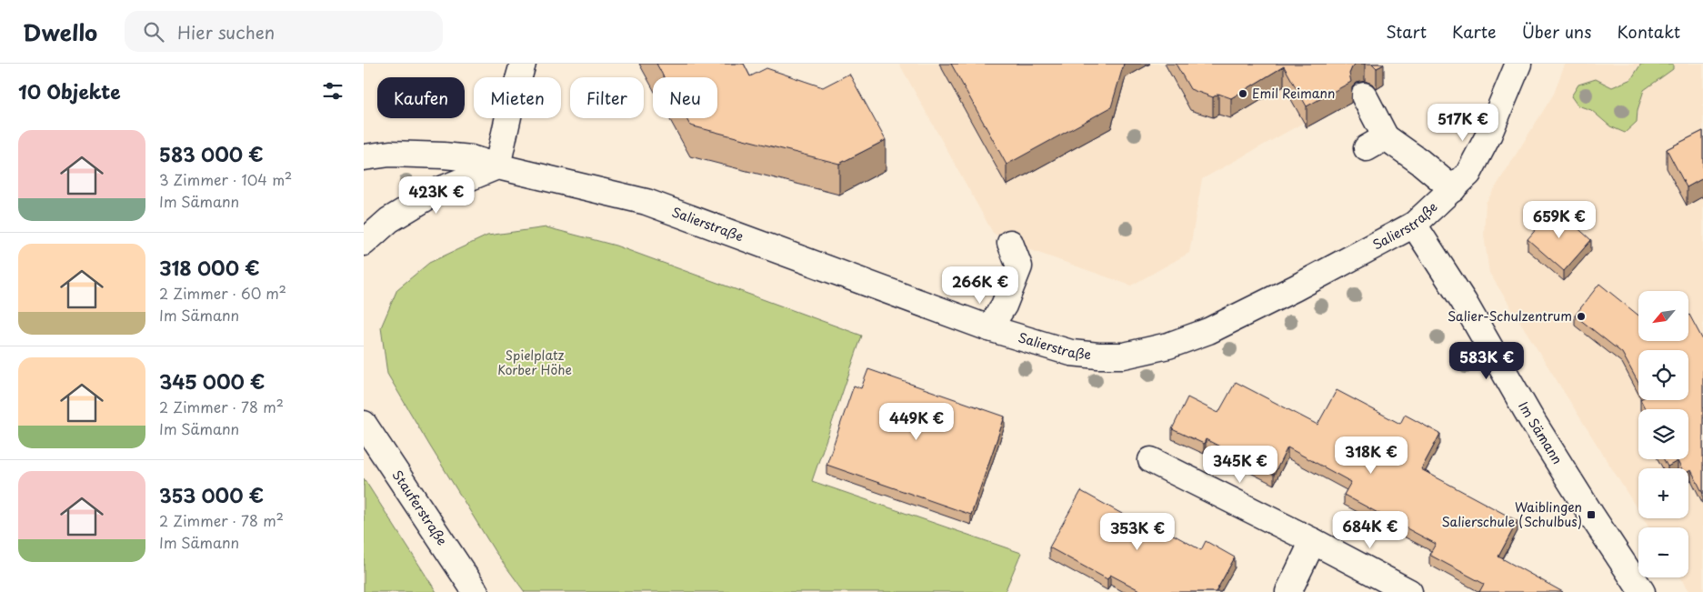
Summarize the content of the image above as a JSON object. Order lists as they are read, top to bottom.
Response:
{
  "streets": {
    "street": ["Salierstraße", "Im Sämann", "Stauferstraße"]
  },
  "crossings": [
    ["Salierstraße", "Im Sämann"]
  ],
  "parks": ["Spielplatz Korber Höhe"],
  "places": {
    "other": ["Emil Reimann", "Salier-Schulzentrum"],
    "transit": ["Waiblingen Salierschule (Schulbus)"]
  },
  "north": "bottom left",
  "page": {
    "header": "Dwello",
    "search": "Hier suchen",
    "nav": [
      "Start",
      "Karte",
      "Über uns",
      "Kontakt"
    ],
    "heading": "10 Objekte",
    "chip": [
      "Kaufen",
      "Mieten",
      "Filter",
      "Neu"
    ],
    "price": [
      "517K €",
      "423K €",
      "659K €",
      "266K €",
      "583K €",
      "449K €",
      "318K €",
      "345K €",
      "684K €",
      "353K €"
    ],
    "list": [
      {
        "name": "583 000 €",
        "note": "3 Zimmer · 104 m² · Im Sämann"
      },
      {
        "name": "318 000 €",
        "note": "2 Zimmer · 60 m² · Im Sämann"
      },
      {
        "name": "345 000 €",
        "note": "2 Zimmer · 78 m² · Im Sämann"
      },
      {
        "name": "353 000 €",
        "note": "2 Zimmer · 78 m² · Im Sämann"
      }
    ],
    "map_buttons": ["+", "−"]
  }
}
